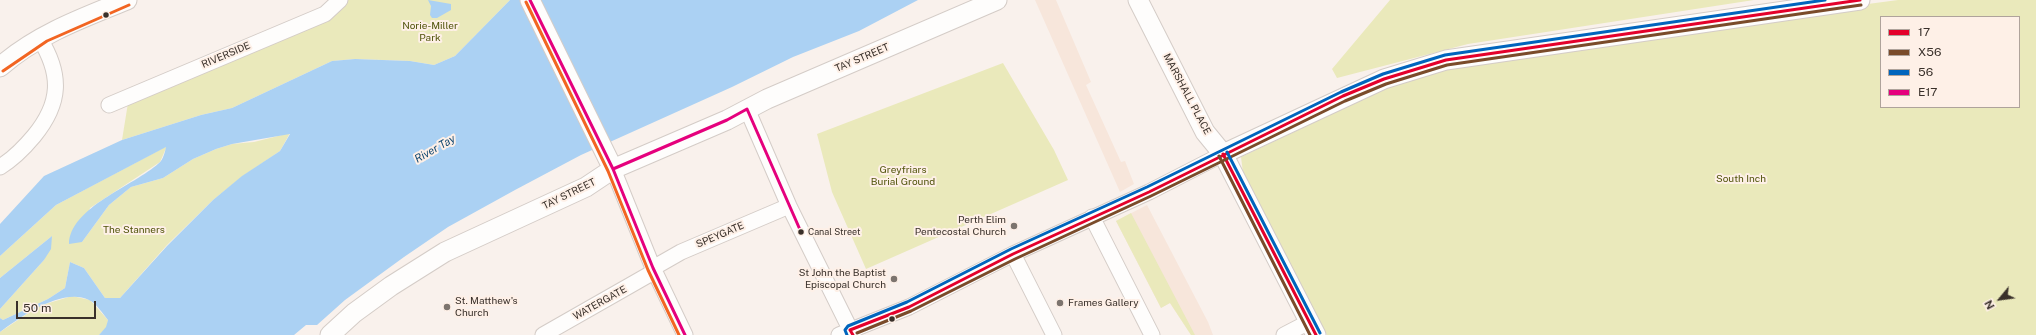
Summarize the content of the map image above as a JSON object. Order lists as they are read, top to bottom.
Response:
{
  "streets": {
    "main road": ["TAY STREET", "MARSHALL PLACE"],
    "street": ["RIVERSIDE", "SPEYGATE", "WATERGATE"]
  },
  "crossings": [
    ["SPEYGATE", "WATERGATE"]
  ],
  "water": ["River Tay"],
  "parks": [
    "Norie-Miller Park",
    "Greyfriars Burial Ground",
    "South Inch",
    "The Stanners"
  ],
  "places": [
    "Perth Elim Pentecostal Church",
    "Canal Street",
    "St John the Baptist Episcopal Church",
    "Frames Gallery",
    "St. Matthew's Church"
  ],
  "lines": [
    "transit line 17",
    "transit line 56",
    "transit line E17",
    "transit line X56"
  ],
  "legend": [
    "17",
    "X56",
    "56",
    "E17"
  ],
  "scale_bar": "50 m",
  "north": "bottom left"
}
